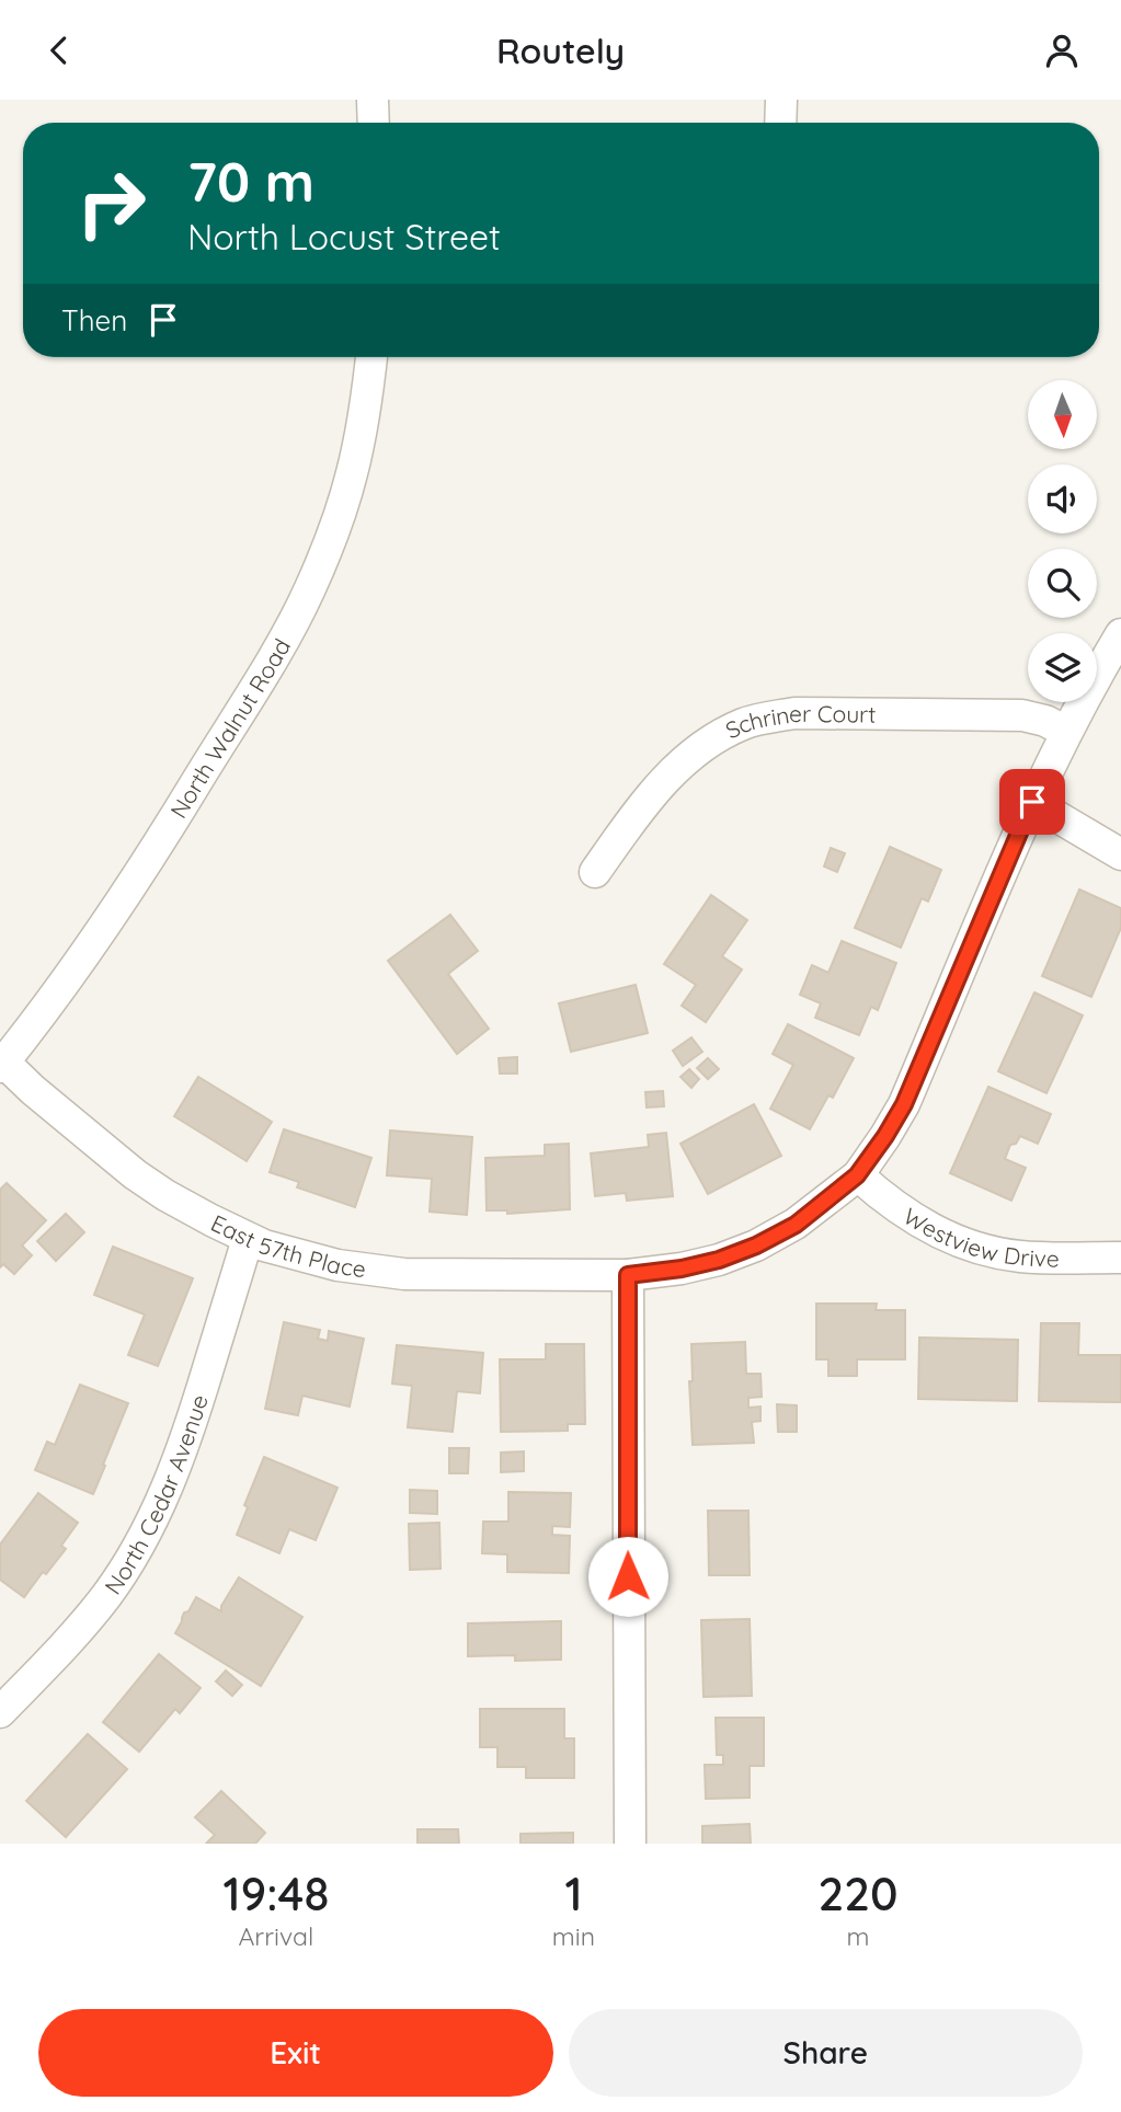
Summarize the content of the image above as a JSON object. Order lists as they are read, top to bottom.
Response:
{
  "streets": {
    "street": [
      "Schriner Court",
      "North Walnut Road",
      "Westview Drive",
      "East 57th Place",
      "North Cedar Avenue"
    ]
  },
  "crossings": [
    ["Schriner Court", "East 57th Place"],
    ["North Walnut Road", "East 57th Place"],
    ["Westview Drive", "East 57th Place"],
    ["East 57th Place", "North Cedar Avenue"]
  ],
  "north": "bottom",
  "page": {
    "header": "Routely",
    "turn": ["70 m", "North Locust Street"],
    "then": "Then",
    "eta": [
      "19:48",
      "Arrival",
      "1",
      "min",
      "220",
      "m"
    ],
    "buttons": ["Exit", "Share"]
  }
}
